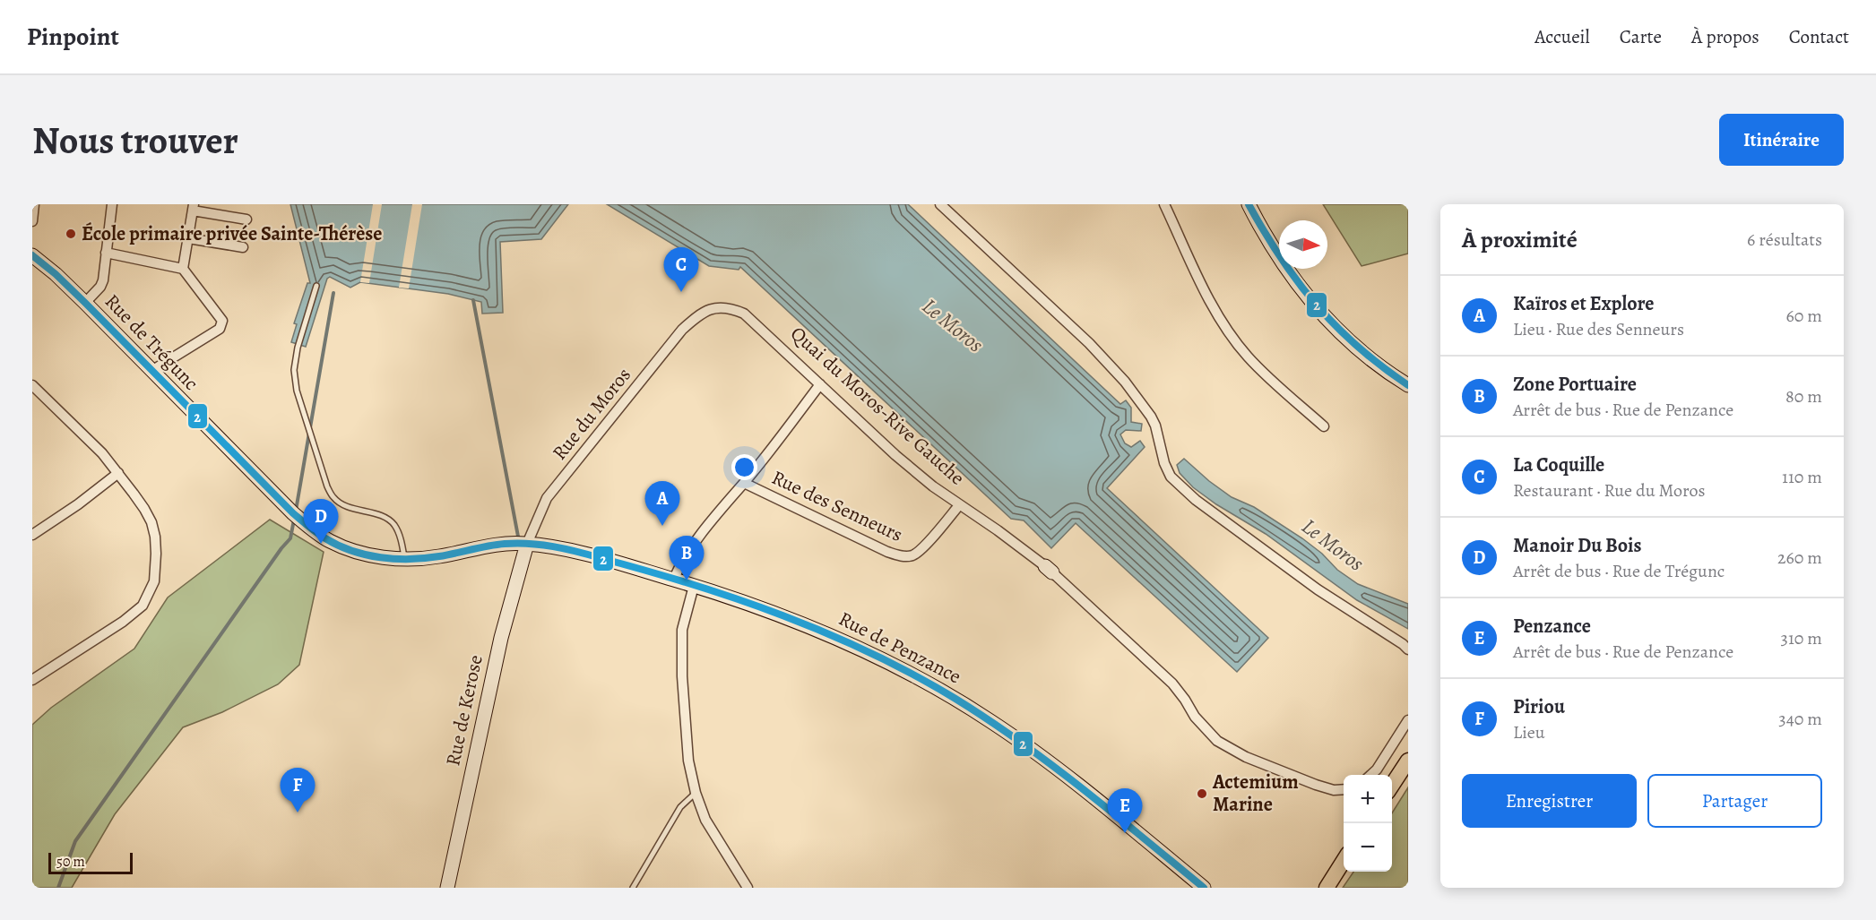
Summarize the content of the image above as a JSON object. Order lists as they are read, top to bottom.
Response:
{
  "streets": {
    "main road": ["Rue de Trégunc", "Rue de Penzance", "Rue de Kerose"],
    "street": ["Quai du Moros-Rive Gauche", "Rue du Moros", "Rue des Senneurs"]
  },
  "crossings": [
    ["Rue de Trégunc", "Rue du Moros"],
    ["Rue de Trégunc", "Rue de Penzance"],
    ["Rue de Trégunc", "Rue de Kerose"],
    ["Quai du Moros-Rive Gauche", "Rue du Moros"],
    ["Quai du Moros-Rive Gauche", "Rue des Senneurs"],
    ["Rue du Moros", "Rue de Penzance"],
    ["Rue du Moros", "Rue de Kerose"],
    ["Rue des Senneurs", "Rue de Penzance"],
    ["Rue de Penzance", "Rue de Kerose"]
  ],
  "water": ["Le Moros"],
  "places": ["École primaire privée Sainte-Thérèse", "Actemium Marine"],
  "lines": ["transit line 2"],
  "scale_bar": "50 m",
  "north": "right",
  "page": {
    "header": "Pinpoint",
    "nav": [
      "Accueil",
      "Carte",
      "À propos",
      "Contact"
    ],
    "buttons": [
      "Itinéraire",
      ["Enregistrer", "Partager"]
    ],
    "title": "Nous trouver",
    "heading": ["À proximité", "6 résultats"],
    "pins": [
      "C",
      "A",
      "D",
      "B",
      "F",
      "E"
    ],
    "list": [
      {
        "mark": "A",
        "name": "Kaïros et Explore",
        "note": "Lieu · Rue des Senneurs",
        "value": "60 m"
      },
      {
        "mark": "B",
        "name": "Zone Portuaire",
        "note": "Arrêt de bus · Rue de Penzance",
        "value": "80 m"
      },
      {
        "mark": "C",
        "name": "La Coquille",
        "note": "Restaurant · Rue du Moros",
        "value": "110 m"
      },
      {
        "mark": "D",
        "name": "Manoir Du Bois",
        "note": "Arrêt de bus · Rue de Trégunc",
        "value": "260 m"
      },
      {
        "mark": "E",
        "name": "Penzance",
        "note": "Arrêt de bus · Rue de Penzance",
        "value": "310 m"
      },
      {
        "mark": "F",
        "name": "Piriou",
        "note": "Lieu",
        "value": "340 m"
      }
    ],
    "map_buttons": ["+", "−"],
    "scale": "50 m"
  }
}
